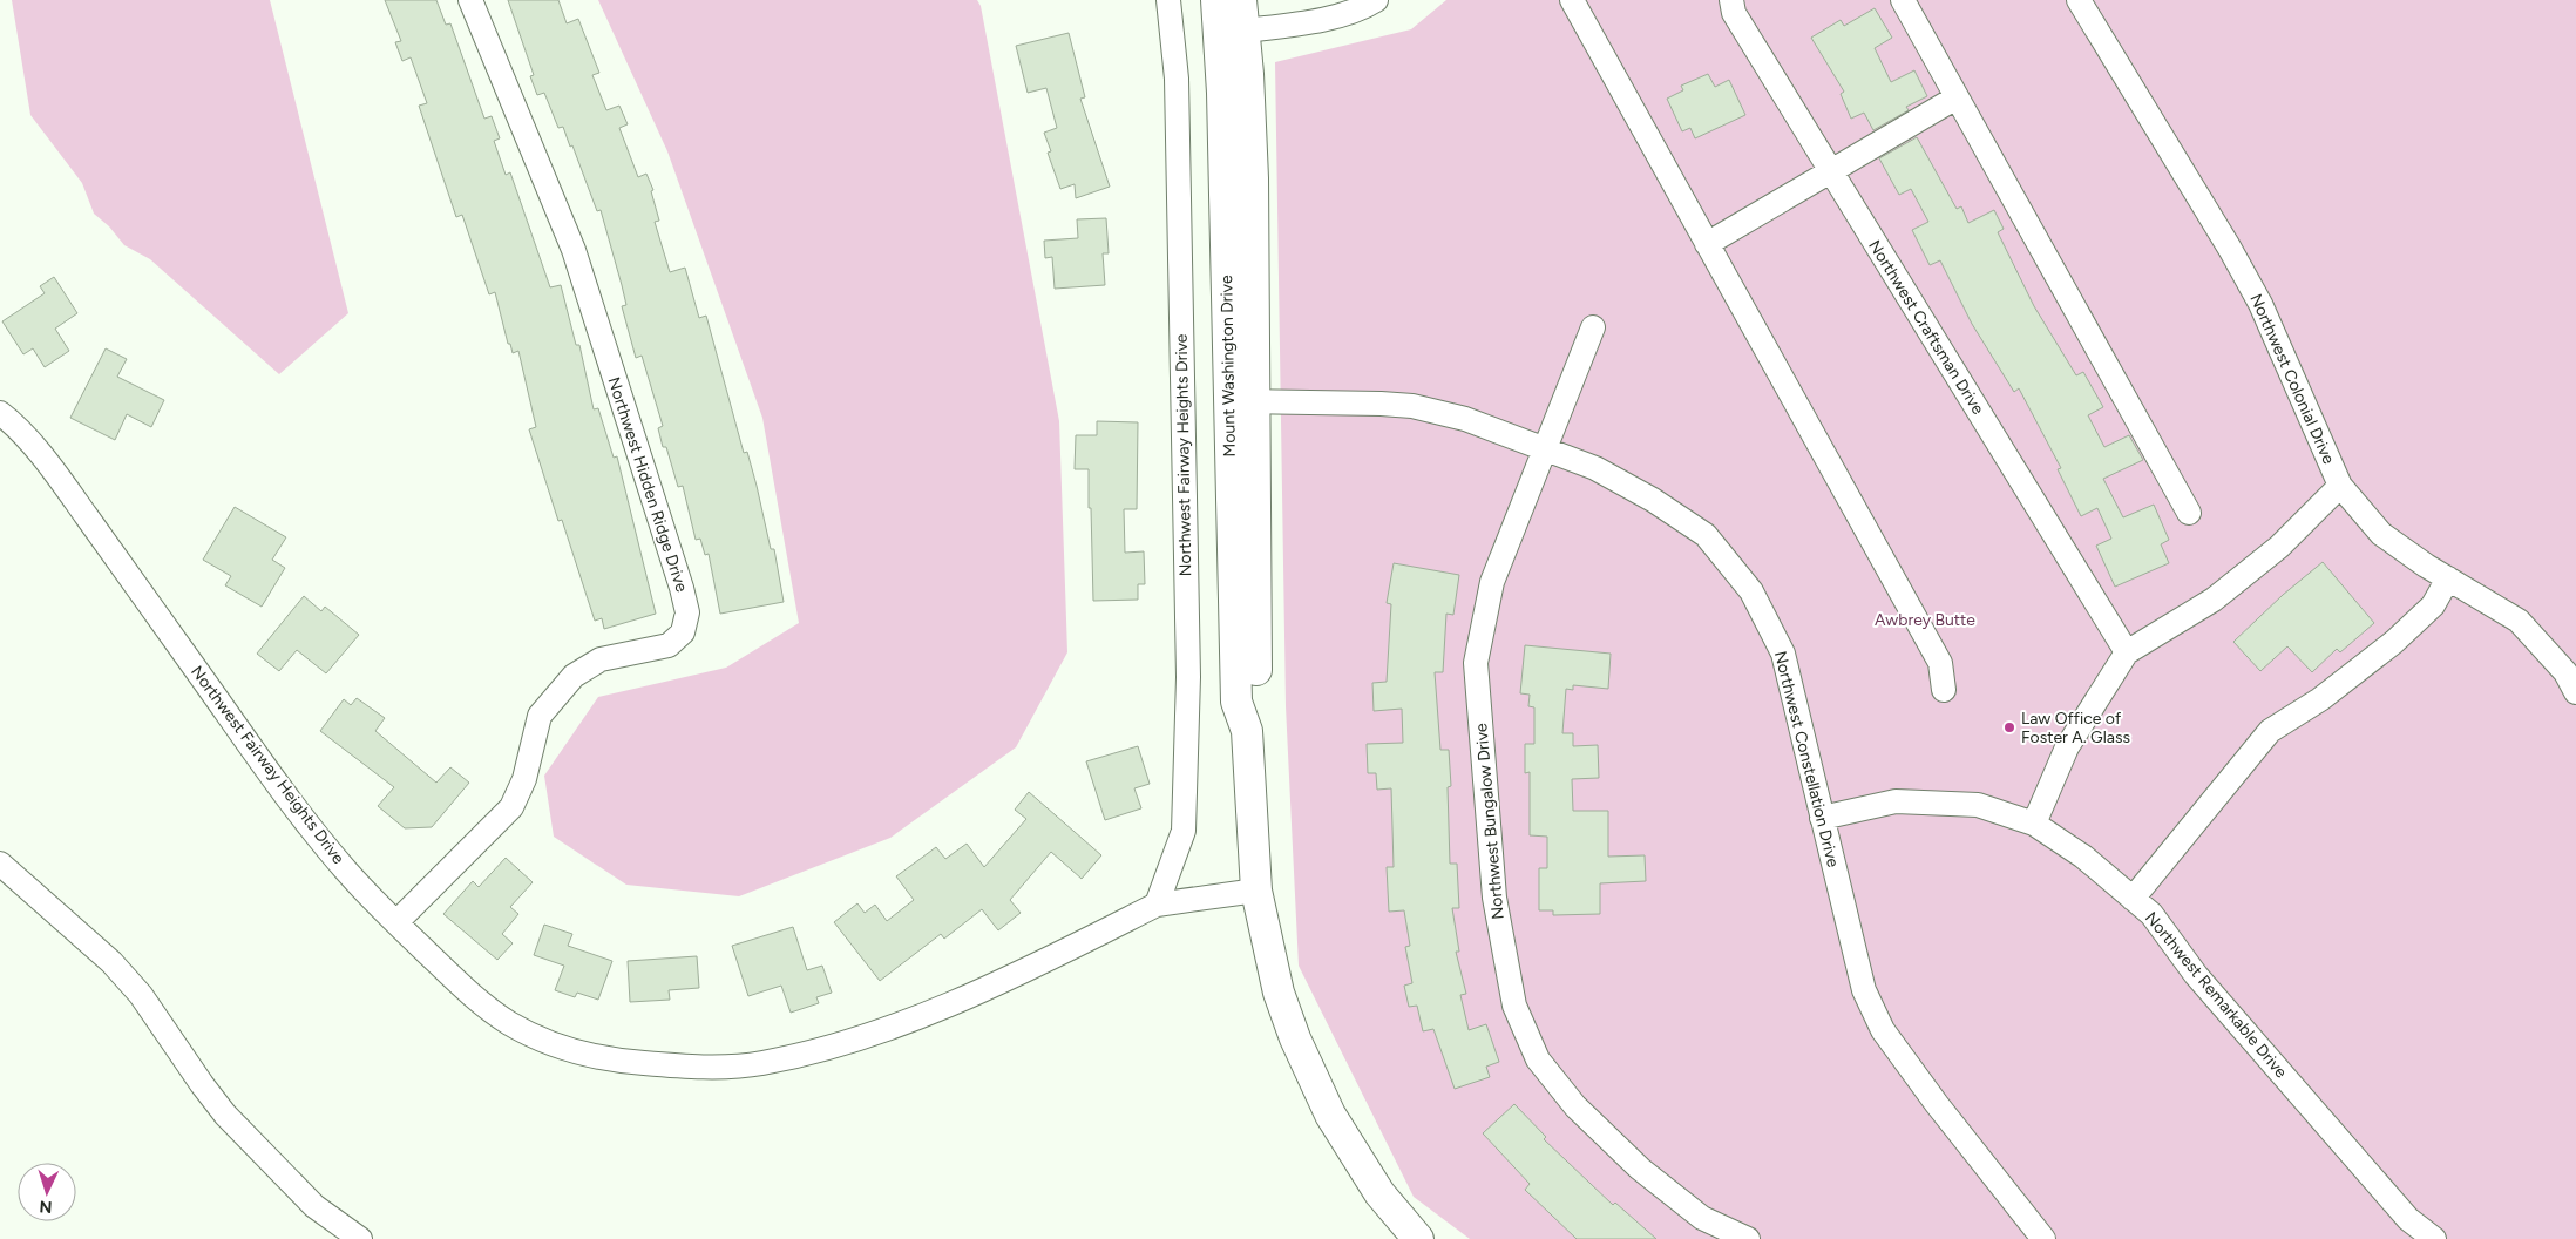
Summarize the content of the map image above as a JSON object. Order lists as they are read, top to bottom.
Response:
{
  "streets": {
    "main road": ["Mount Washington Drive"],
    "street": [
      "Northwest Craftsman Drive",
      "Northwest Colonial Drive",
      "Northwest Fairway Heights Drive",
      "Northwest Hidden Ridge Drive",
      "Northwest Constellation Drive",
      "Northwest Bungalow Drive",
      "Northwest Remarkable Drive"
    ]
  },
  "crossings": [
    ["Mount Washington Drive", "Northwest Fairway Heights Drive"],
    ["Mount Washington Drive", "Northwest Constellation Drive"],
    ["Northwest Fairway Heights Drive", "Northwest Hidden Ridge Drive"],
    ["Northwest Constellation Drive", "Northwest Bungalow Drive"],
    ["Northwest Constellation Drive", "Northwest Remarkable Drive"]
  ],
  "parks": ["Awbrey Butte"],
  "places": ["Law Office of Foster A. Glass"],
  "north": "bottom"
}
